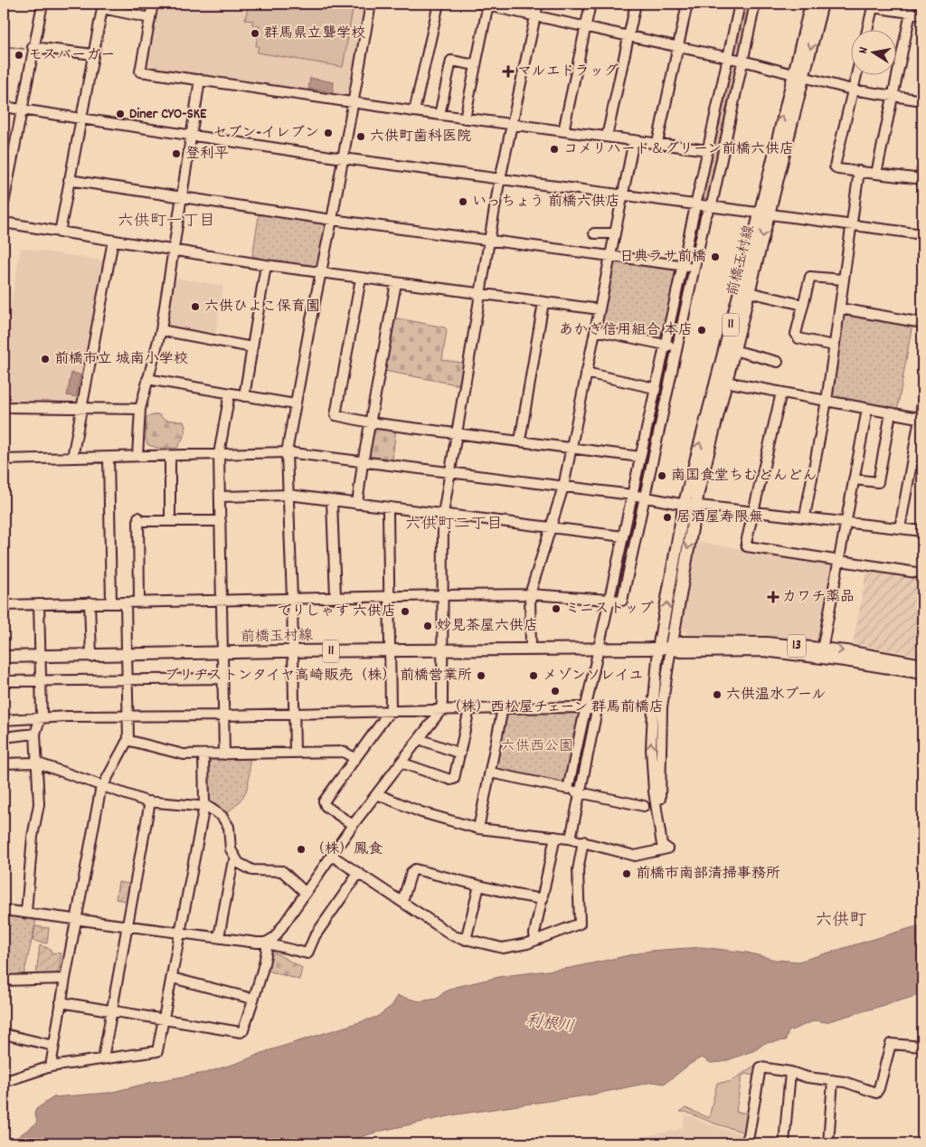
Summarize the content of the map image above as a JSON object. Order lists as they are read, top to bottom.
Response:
{
  "streets": {
    "main road": ["前橋玉村線", "11", "13"]
  },
  "crossings": [
    ["前橋玉村線", "13"]
  ],
  "districts": ["六供町一丁目", "六供町二丁目", "六供町"],
  "water": ["利根川"],
  "parks": ["六供西公園"],
  "places": {
    "other": [
      "群馬県立聾学校",
      "モスバーガー",
      "Diner CYO-SKE",
      "セブン-イレブン",
      "六供町歯科医院",
      "コメリハード＆グリーン前橋六供店",
      "登利平",
      "いっちょう 前橋六供店",
      "日典ラサ前橋",
      "六供ひよこ保育園",
      "あかぎ信用組合 本店",
      "前橋市立 城南小学校",
      "南国食堂ちむどんどん",
      "居酒屋寿限無",
      "ミニストップ",
      "でりしゃす 六供店",
      "妙見茶屋六供店",
      "ブリヂストンタイヤ高崎販売（株） 前橋営業所",
      "メゾンソレイユ",
      "（株）西松屋チェーン 群馬前橋店",
      "六供温水プール",
      "（株）鳳食",
      "前橋市南部清掃事務所"
    ],
    "health": ["マルエドラッグ", "カワチ薬品"]
  },
  "north": "left"
}
